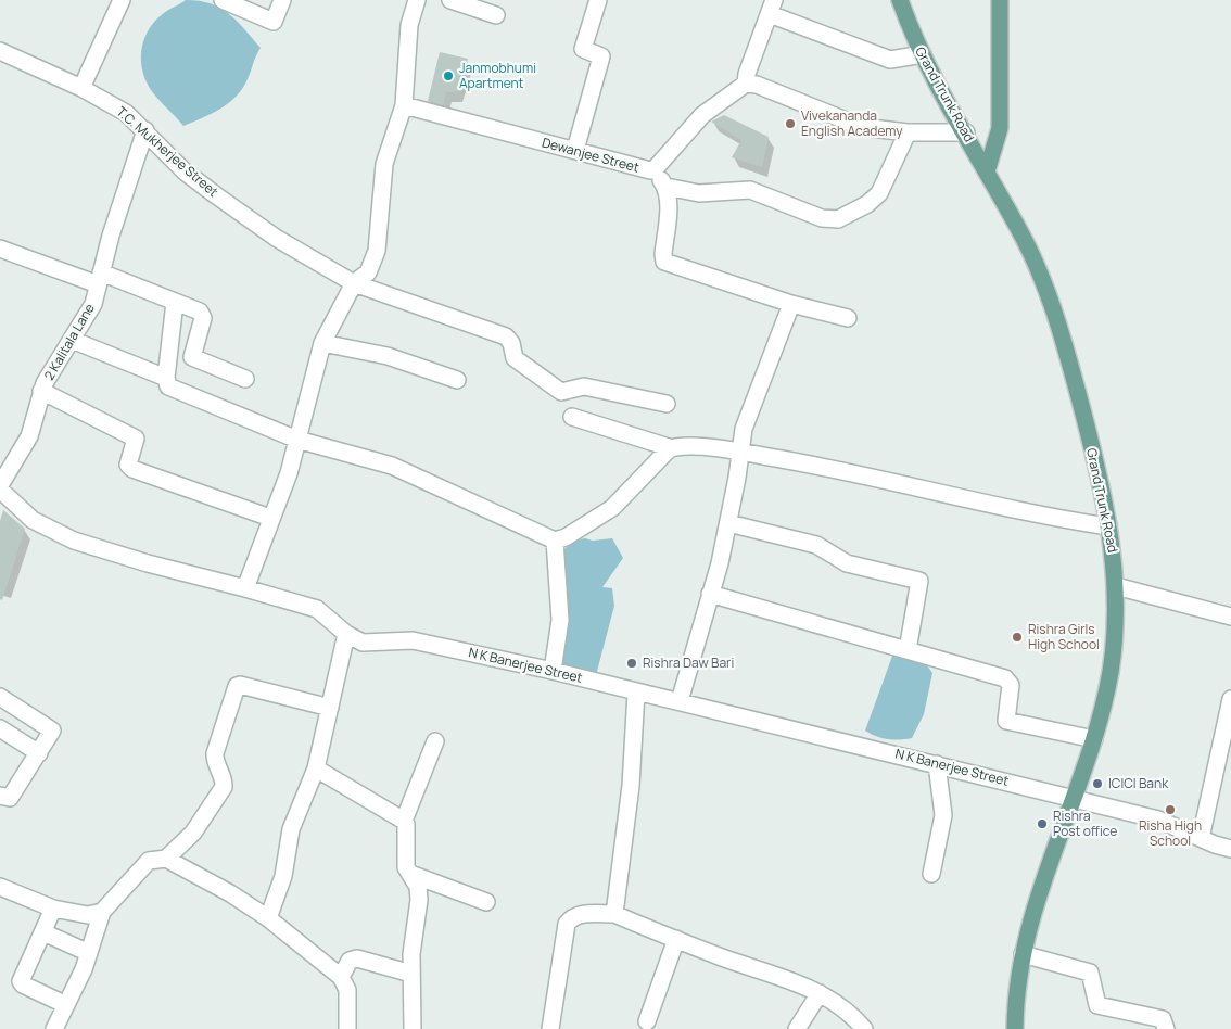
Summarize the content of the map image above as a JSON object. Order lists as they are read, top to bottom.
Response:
{
  "streets": {
    "main road": ["Grand Trunk Road"],
    "street": [
      "T.C. Mukherjee Street",
      "Dewanjee Street",
      "2 Kalitala Lane",
      "N K Banerjee Street"
    ]
  },
  "crossings": [
    ["Grand Trunk Road", "N K Banerjee Street"],
    ["T.C. Mukherjee Street", "2 Kalitala Lane"],
    ["2 Kalitala Lane", "N K Banerjee Street"]
  ],
  "places": [
    "Janmobhumi Apartment",
    "Vivekananda English Academy",
    "Rishra Girls High School",
    "Rishra Daw Bari",
    "ICICI Bank",
    "Risha High School",
    "Rishra Post office"
  ]
}
